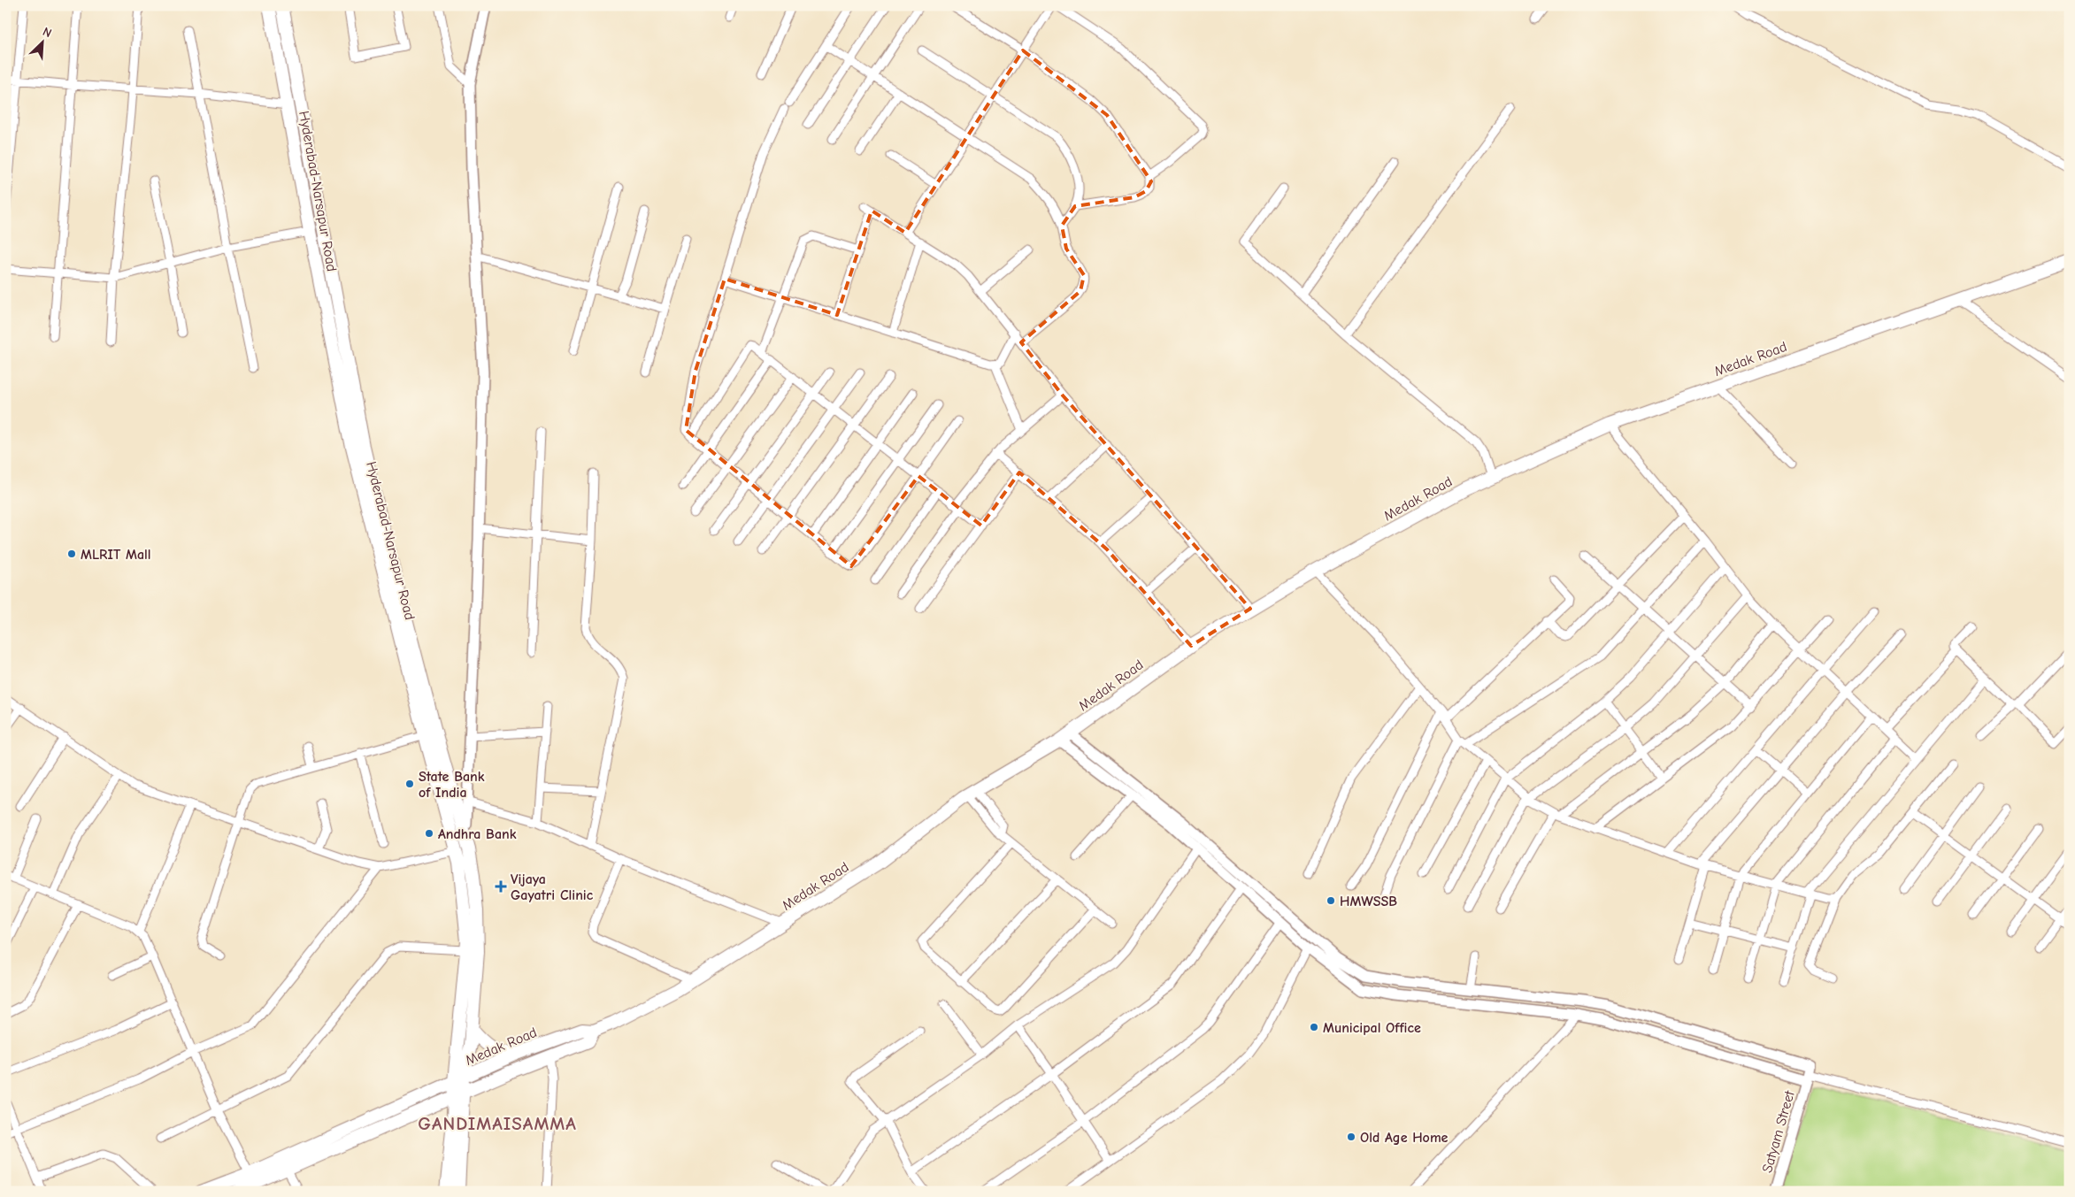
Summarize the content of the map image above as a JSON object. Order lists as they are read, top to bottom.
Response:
{
  "streets": {
    "main road": ["Hyderabad-Narsapur Road", "Medak Road"],
    "street": ["Satyam Street"]
  },
  "crossings": [
    ["Hyderabad-Narsapur Road", "Medak Road"]
  ],
  "districts": ["GANDIMAISAMMA"],
  "places": {
    "other": [
      "MLRIT Mall",
      "State Bank of India",
      "Andhra Bank",
      "HMWSSB",
      "Municipal Office",
      "Old Age Home"
    ],
    "health": ["Vijaya Gayatri Clinic"]
  },
  "north": "top right"
}
